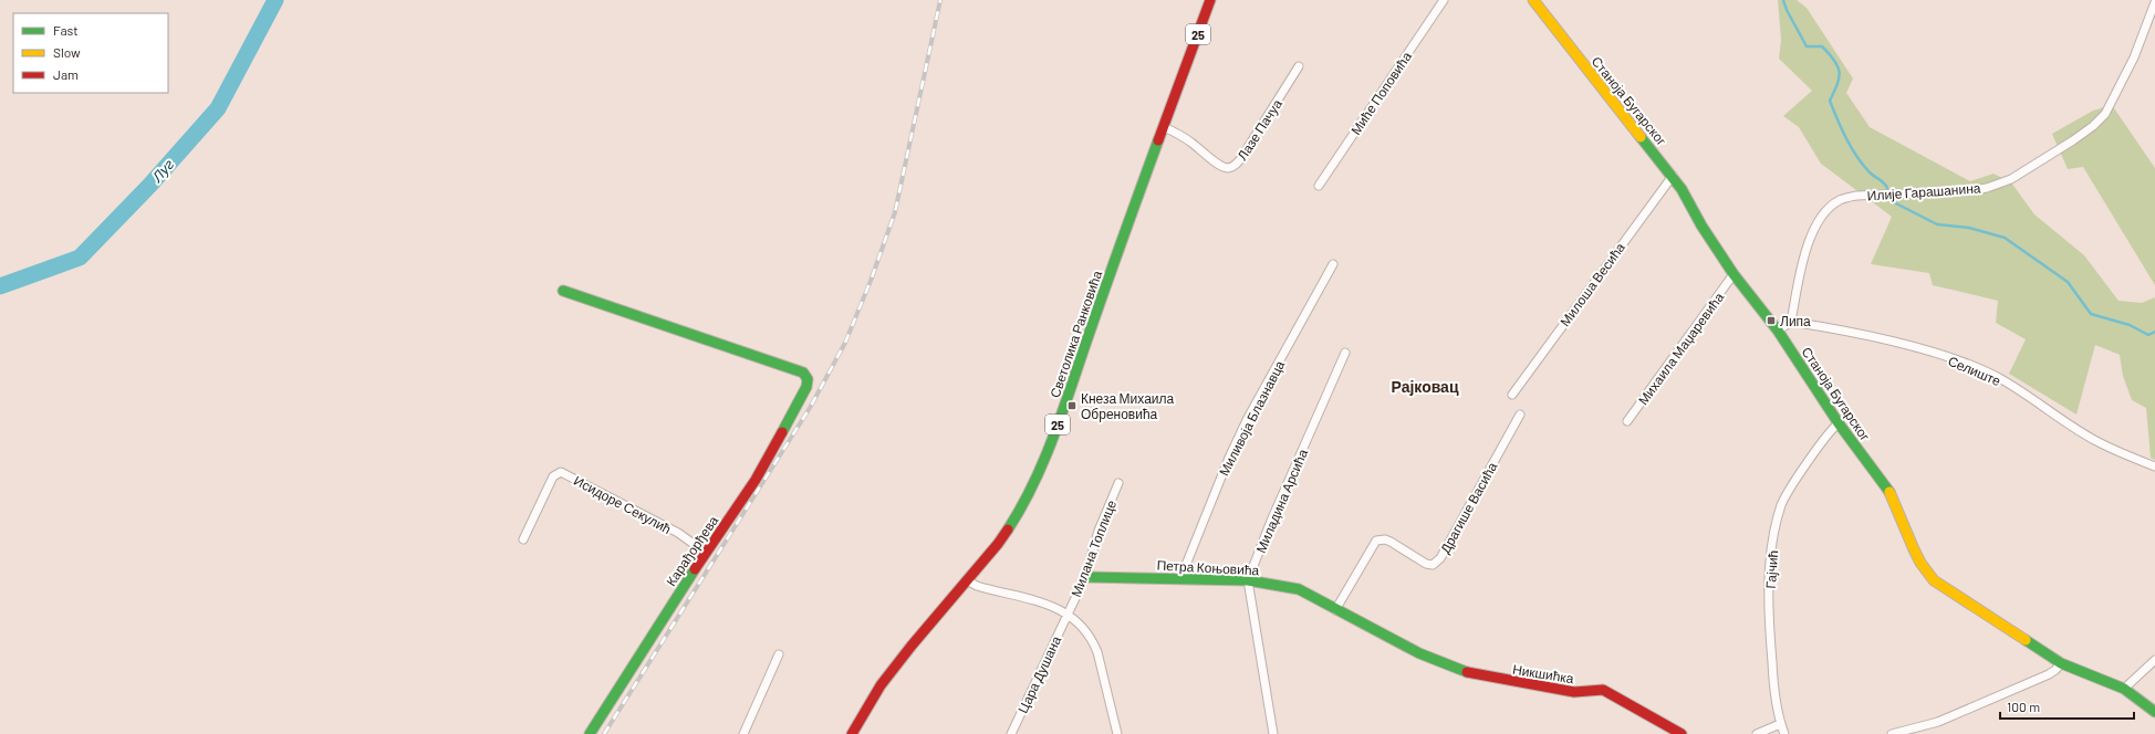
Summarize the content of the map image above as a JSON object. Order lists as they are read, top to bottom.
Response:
{
  "streets": {
    "street": [
      "25",
      "Миће Поповића",
      "Станоја Бугарског",
      "Лазе Пачуа",
      "Илије Гарашанина",
      "Милоша Весића",
      "Светолика Ранковића",
      "Михаила Маџаревића",
      "Селиште",
      "Миливоја Блазнавца",
      "Миладина Арсића",
      "Исидоре Секулић",
      "Драгише Васића",
      "Милана Топлице",
      "Карађорђева",
      "Петра Коњовића",
      "Гајчић",
      "Никшићка",
      "Цара Душана"
    ]
  },
  "crossings": [
    ["Станоја Бугарског", "Милоша Весића"],
    ["Станоја Бугарског", "Михаила Маџаревића"],
    ["Станоја Бугарског", "Гајчић"],
    ["Лазе Пачуа", "Светолика Ранковића"],
    ["Илије Гарашанина", "Селиште"],
    ["Миливоја Блазнавца", "Петра Коњовића"],
    ["Миладина Арсића", "Петра Коњовића"],
    ["Исидоре Секулић", "Карађорђева"],
    ["Драгише Васића", "Петра Коњовића"],
    ["Милана Топлице", "Петра Коњовића"],
    ["Милана Топлице", "Цара Душана"],
    ["Петра Коњовића", "Никшићка"]
  ],
  "districts": ["Рајковац"],
  "water": ["Луг"],
  "places": {
    "transit": ["Липа", "Кнеза Михаила Обреновића"]
  },
  "legend": ["Fast", "Slow", "Jam"],
  "scale_bar": "100 m"
}
